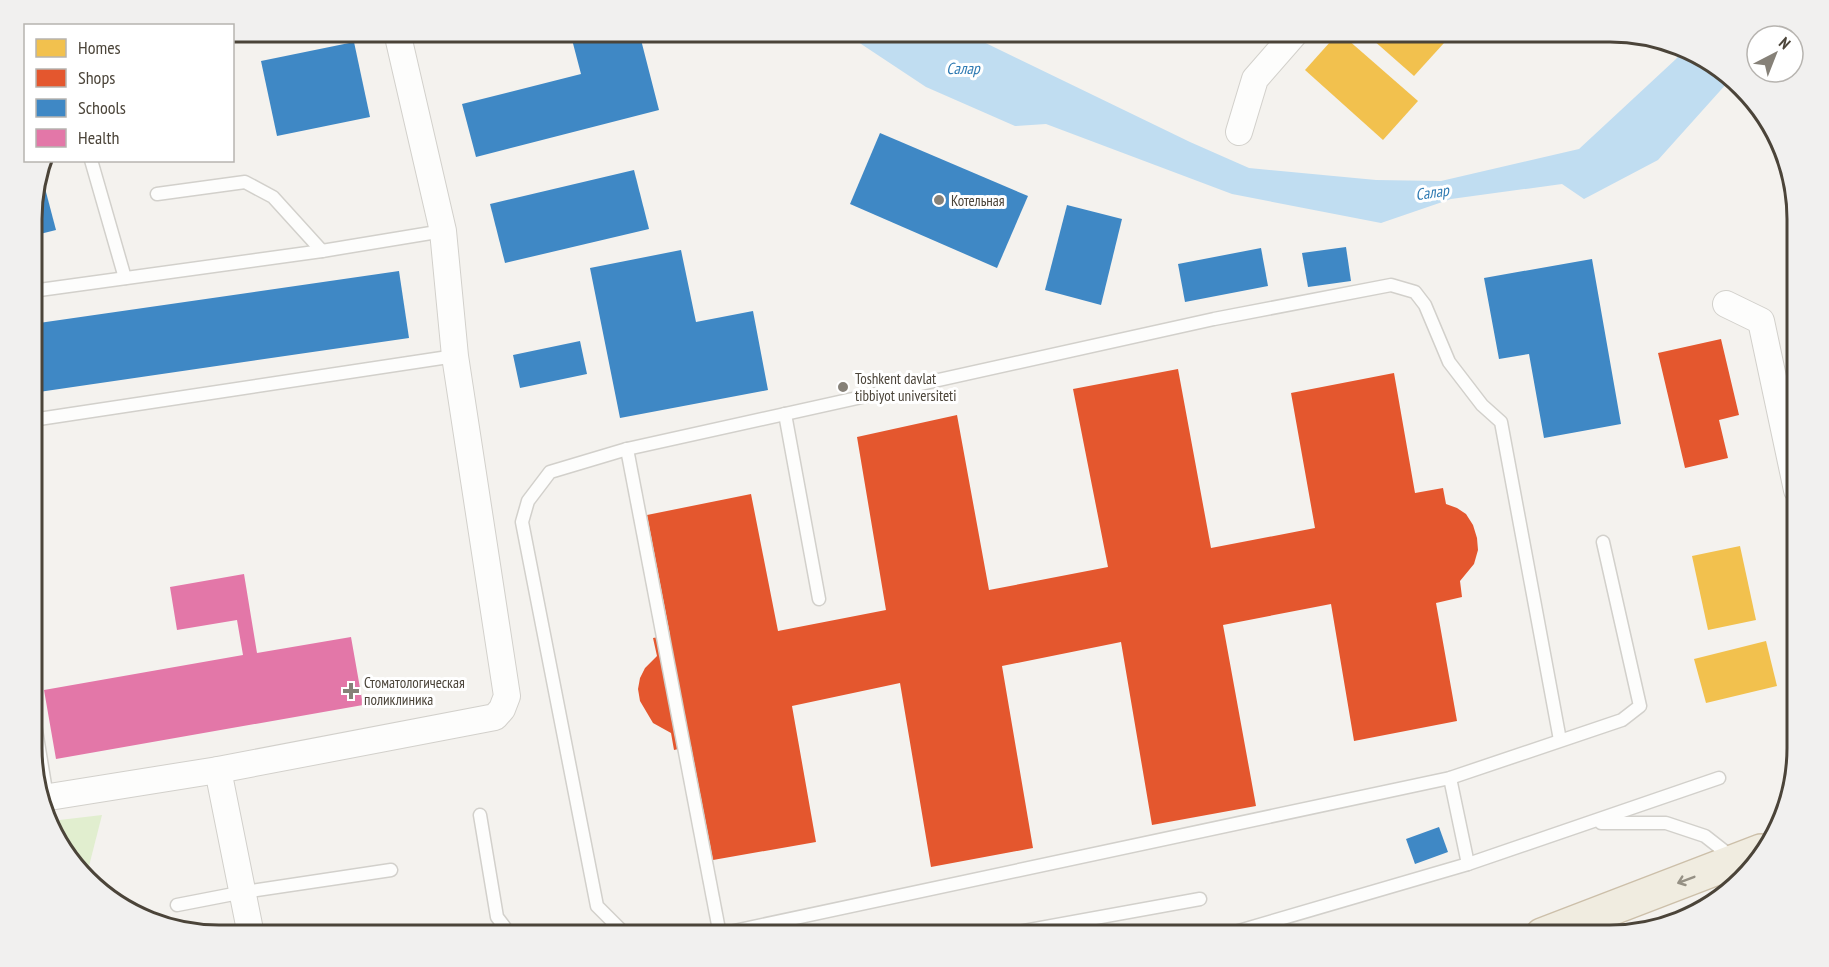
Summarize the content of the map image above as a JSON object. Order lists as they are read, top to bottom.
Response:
{
  "water": ["Салар"],
  "places": {
    "other": ["Котельная", "Toshkent davlat tibbiyot universiteti"],
    "health": ["Стоматологическая поликлиника"]
  },
  "legend": [
    "Homes",
    "Shops",
    "Schools",
    "Health"
  ],
  "north": "top right"
}
